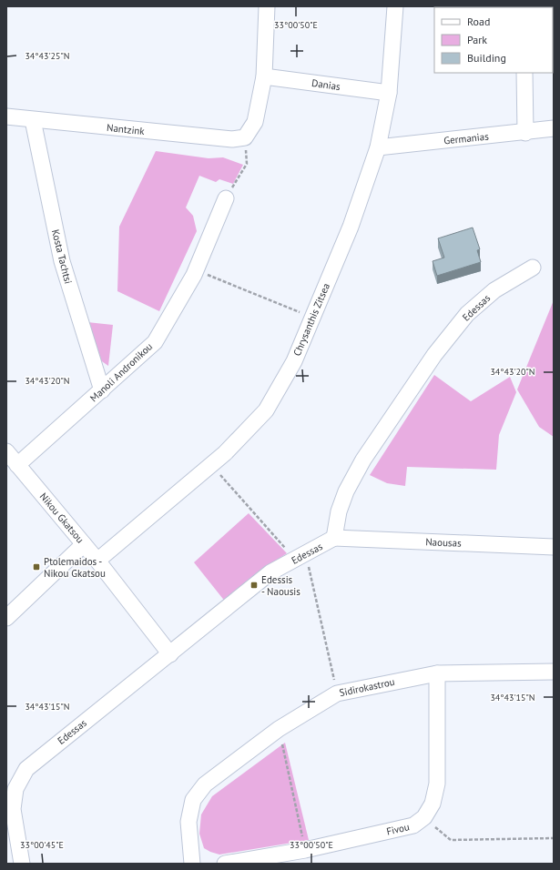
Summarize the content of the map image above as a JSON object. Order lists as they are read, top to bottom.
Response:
{
  "streets": {
    "street": [
      "Danias",
      "Nantzink",
      "Germanias",
      "Kosta Tachtsi",
      "Edessas",
      "Chrysanthis Zitsea",
      "Manoli Andronikou",
      "Nikou Gkatsou",
      "Naousas",
      "Sidirokastrou",
      "Fivou"
    ]
  },
  "crossings": [
    ["Danias", "Chrysanthis Zitsea"],
    ["Nantzink", "Kosta Tachtsi"],
    ["Germanias", "Chrysanthis Zitsea"],
    ["Kosta Tachtsi", "Manoli Andronikou"],
    ["Edessas", "Nikou Gkatsou"],
    ["Edessas", "Naousas"],
    ["Chrysanthis Zitsea", "Nikou Gkatsou"],
    ["Manoli Andronikou", "Nikou Gkatsou"]
  ],
  "places": {
    "transit": ["Ptolemaidos - Nikou Gkatsou", "Edessis - Naousis"]
  },
  "legend": ["Road", "Park", "Building"],
  "coordinates": [
    "33°00'50\"E",
    "34°43'25\"N",
    "34°43'20\"N",
    "34°43'15\"N",
    "33°00'45\"E"
  ]
}
